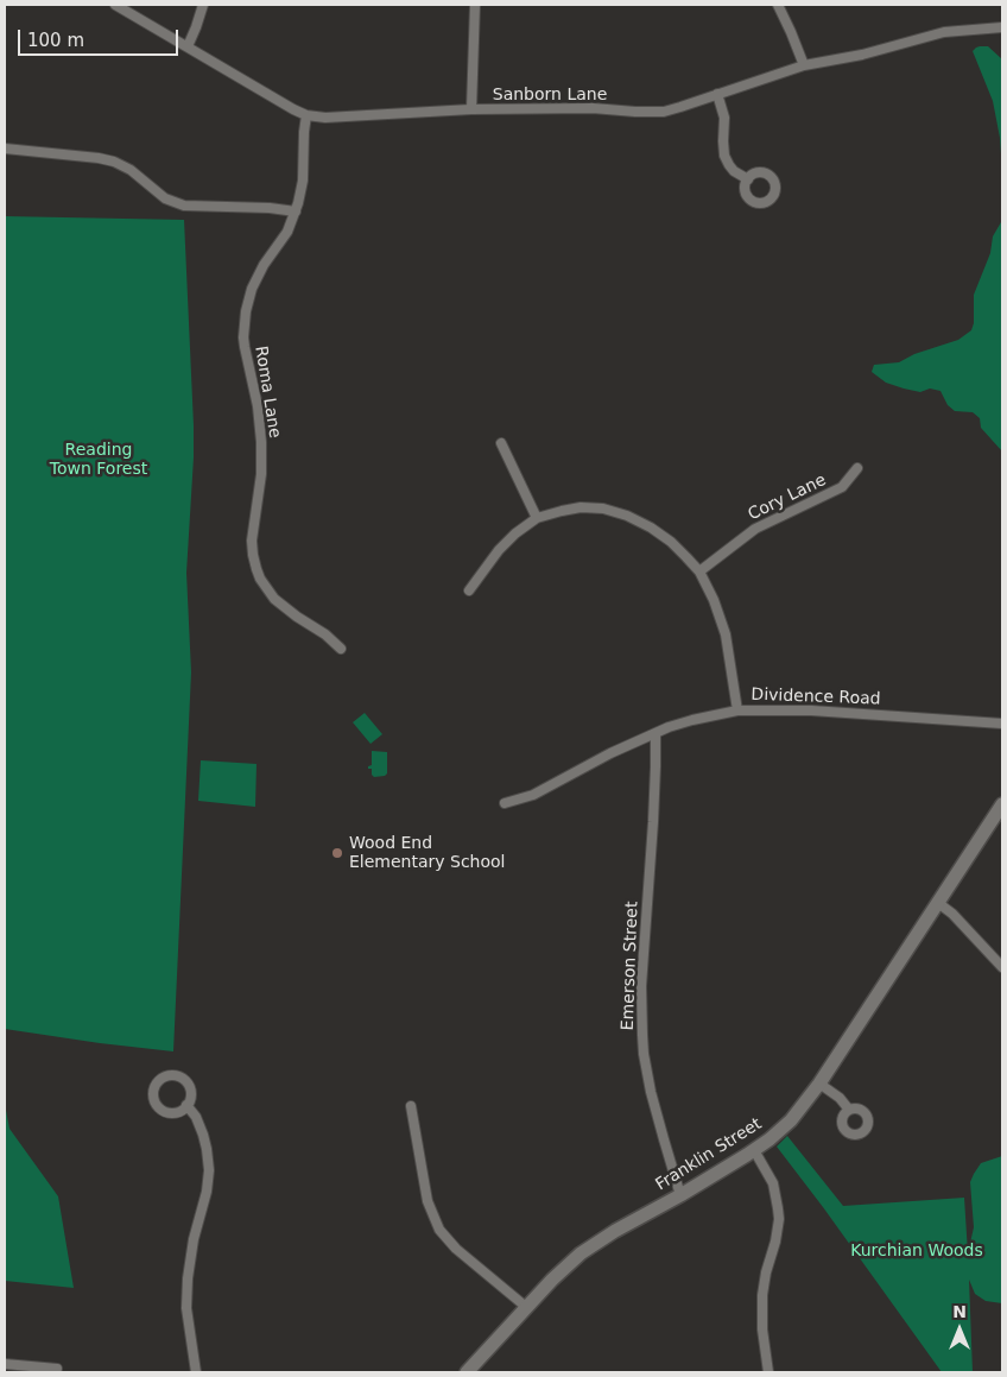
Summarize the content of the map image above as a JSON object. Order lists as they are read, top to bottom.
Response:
{
  "streets": {
    "main road": ["Franklin Street"],
    "street": [
      "Sanborn Lane",
      "Roma Lane",
      "Cory Lane",
      "Dividence Road",
      "Emerson Street"
    ]
  },
  "crossings": [
    ["Sanborn Lane", "Roma Lane"],
    ["Dividence Road", "Emerson Street"],
    ["Emerson Street", "Franklin Street"]
  ],
  "parks": ["Reading Town Forest", "Kurchian Woods"],
  "places": ["Wood End Elementary School"],
  "scale_bar": "100 m",
  "north": "top"
}
